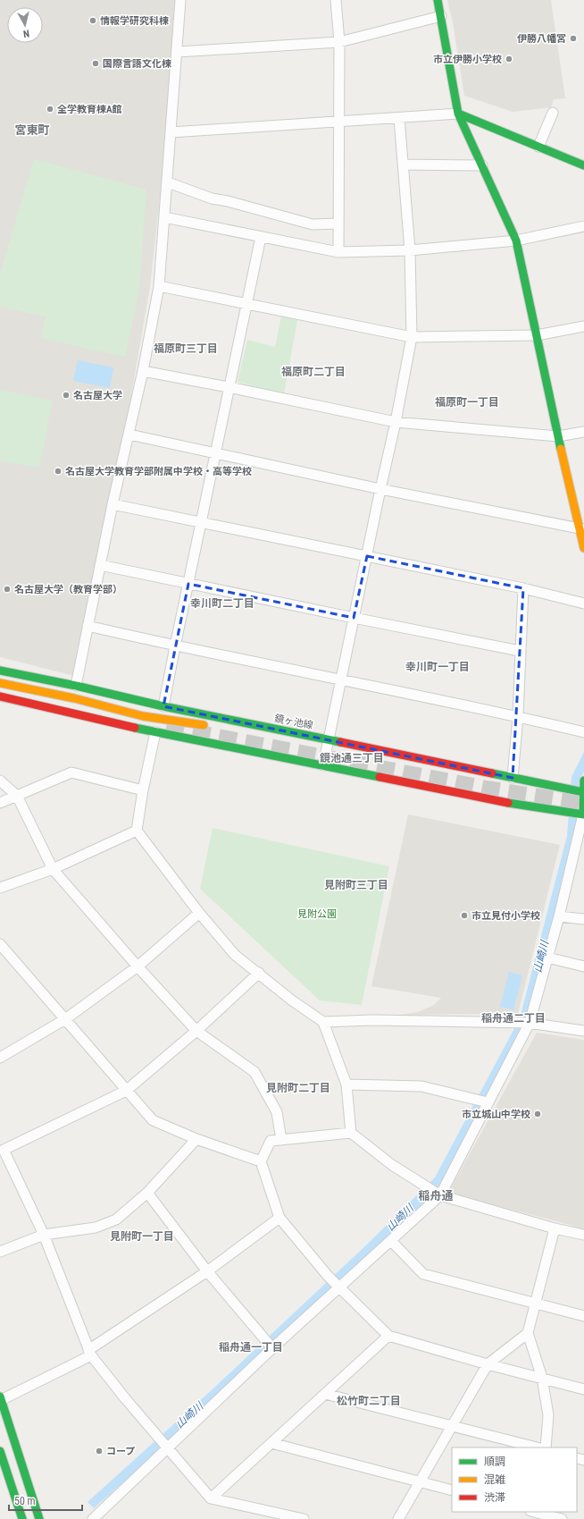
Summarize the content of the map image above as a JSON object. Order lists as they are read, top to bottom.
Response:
{
  "streets": {
    "main road": ["鏡ヶ池線"]
  },
  "districts": [
    "宮東町",
    "福原町三丁目",
    "福原町二丁目",
    "福原町一丁目",
    "幸川町二丁目",
    "幸川町一丁目",
    "鏡池通三丁目",
    "見附町三丁目",
    "稲舟通二丁目",
    "見附町二丁目",
    "稲舟通",
    "見附町一丁目",
    "稲舟通一丁目",
    "松竹町二丁目"
  ],
  "water": ["山崎川"],
  "parks": ["見附公園"],
  "places": [
    "情報学研究科棟",
    "伊勝八幡宮",
    "市立伊勝小学校",
    "国際言語文化棟",
    "全学教育棟A館",
    "名古屋大学",
    "名古屋大学教育学部附属中学校・高等学校",
    "名古屋大学（教育学部）",
    "市立見付小学校",
    "市立城山中学校",
    "コープ"
  ],
  "legend": ["順調", "混雑", "渋滞"],
  "scale_bar": "50 m",
  "north": "bottom"
}
